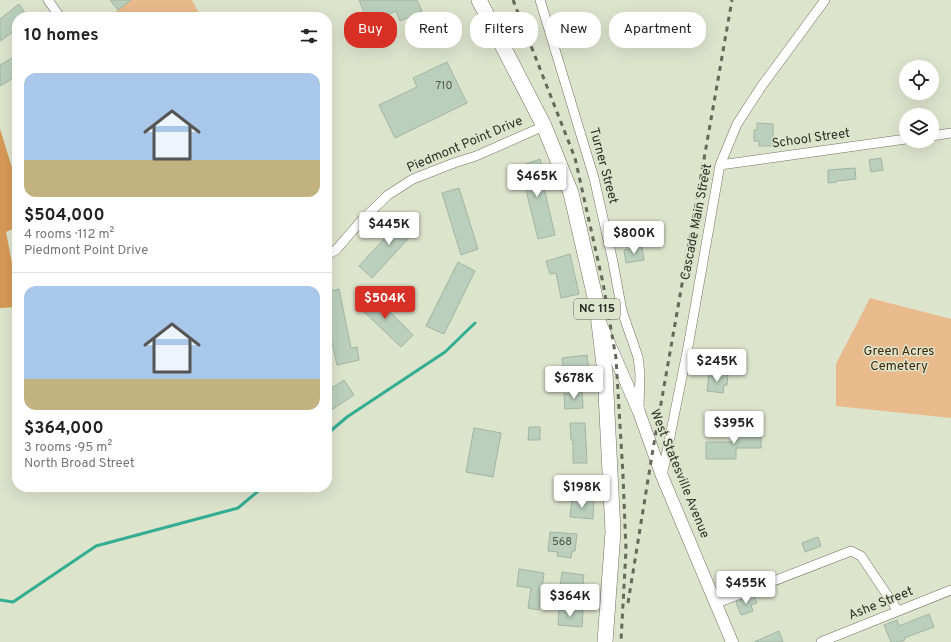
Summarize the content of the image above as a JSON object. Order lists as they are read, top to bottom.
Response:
{
  "streets": {
    "main road": ["NC 115"],
    "street": [
      "School Street",
      "Piedmont Point Drive",
      "Turner Street",
      "Cascade Main Street",
      "West Statesville Avenue",
      "Ashe Street"
    ]
  },
  "crossings": [
    ["School Street", "Cascade Main Street"],
    ["Piedmont Point Drive", "NC 115"],
    ["Turner Street", "West Statesville Avenue"],
    ["Cascade Main Street", "West Statesville Avenue"],
    ["NC 115", "West Statesville Avenue"]
  ],
  "parks": ["Green Acres Cemetery"],
  "house_numbers": ["710", "568"],
  "page": {
    "chip": [
      "Buy",
      "Rent",
      "Filters",
      "New",
      "Apartment"
    ],
    "heading": "10 homes",
    "list": [
      {
        "name": "$504,000",
        "note": "4 rooms · 112 m² · Piedmont Point Drive"
      },
      {
        "name": "$364,000",
        "note": "3 rooms · 95 m² · North Broad Street"
      }
    ],
    "price": [
      "$465K",
      "$445K",
      "$800K",
      "$504K",
      "$245K",
      "$678K",
      "$395K",
      "$198K",
      "$455K",
      "$364K"
    ]
  }
}
